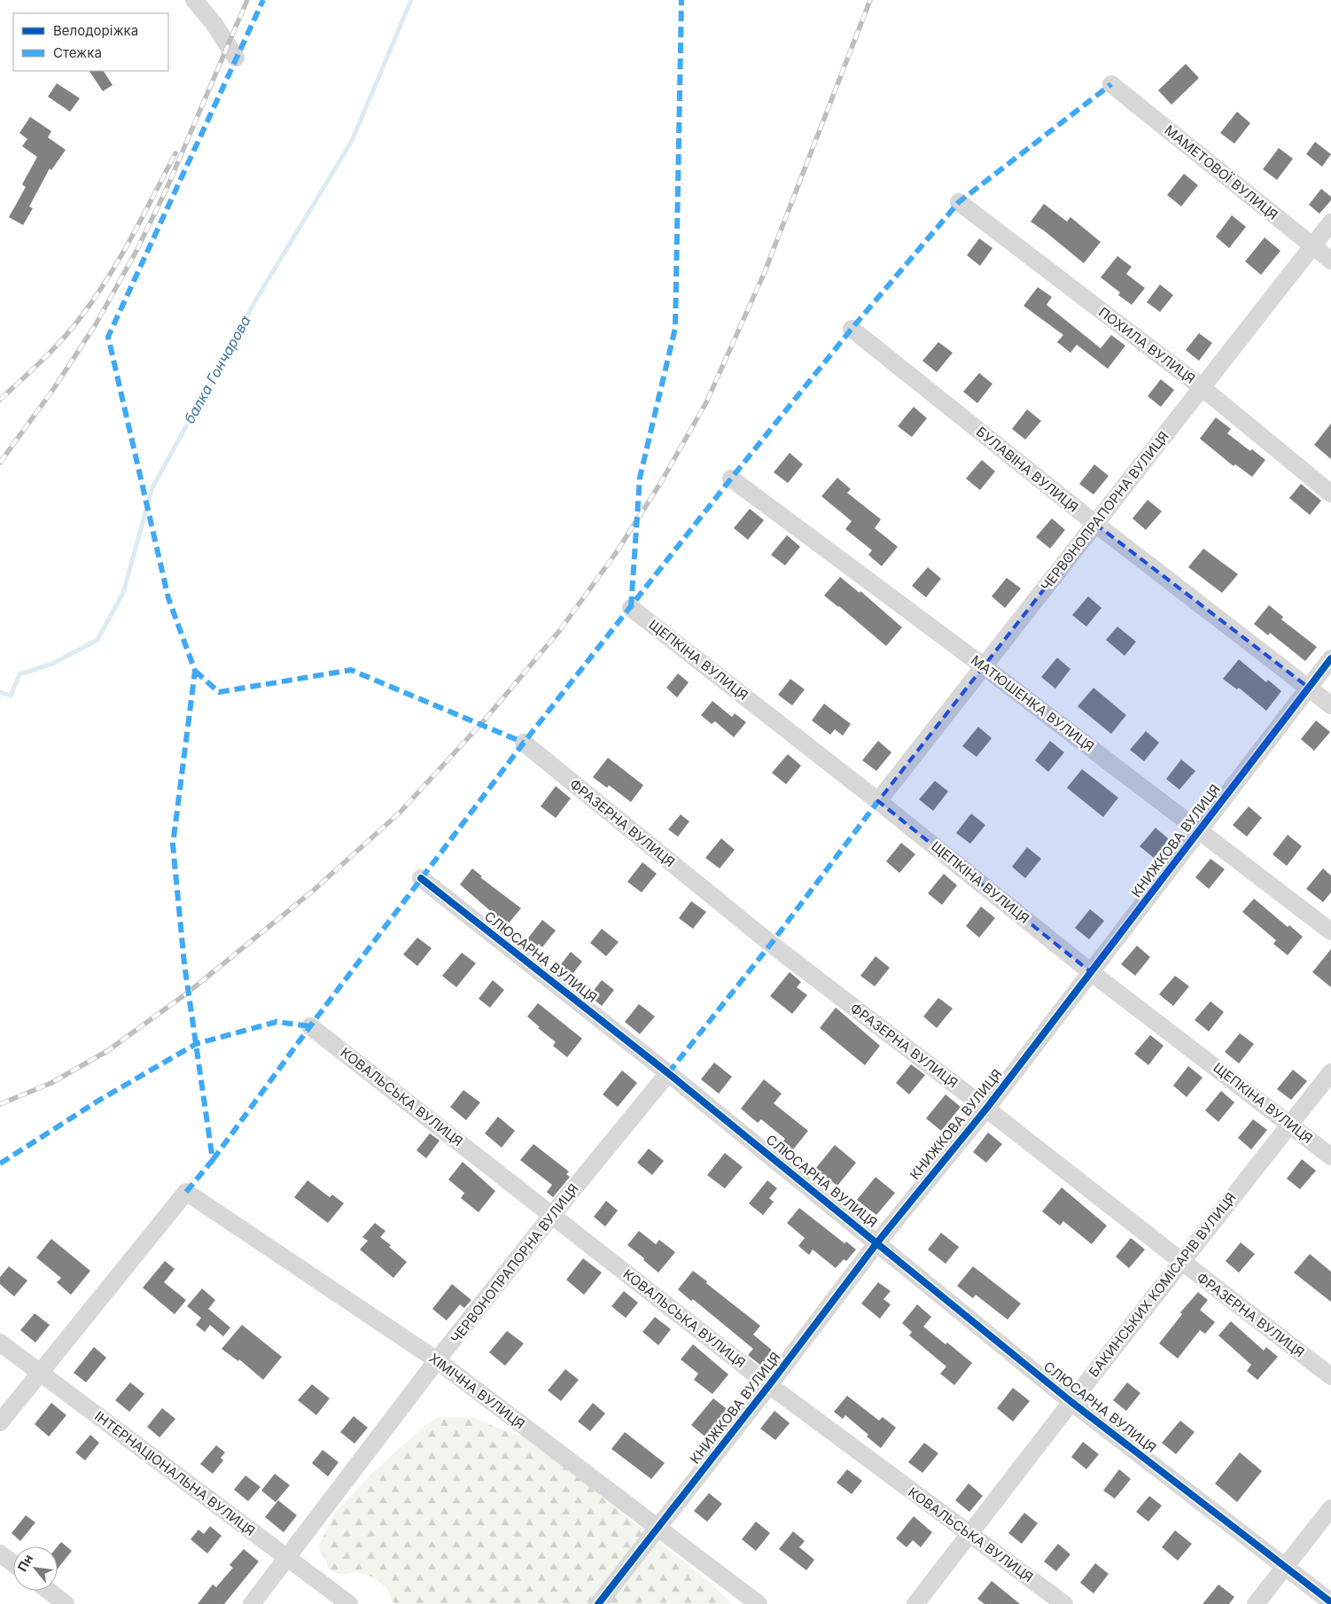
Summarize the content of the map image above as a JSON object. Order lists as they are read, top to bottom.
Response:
{
  "streets": {
    "street": [
      "МАМЕТОВОЇ ВУЛИЦЯ",
      "ПОХИЛА ВУЛИЦЯ",
      "БУЛАВІНА ВУЛИЦЯ",
      "ЧЕРВОНОПРАПОРНА ВУЛИЦЯ",
      "ЩЕПКІНА ВУЛИЦЯ",
      "МАТЮШЕНКА ВУЛИЦЯ",
      "ФРАЗЕРНА ВУЛИЦЯ",
      "КНИЖКОВА ВУЛИЦЯ",
      "СЛЮСАРНА ВУЛИЦЯ",
      "КОВАЛЬСЬКА ВУЛИЦЯ",
      "БАКИНСЬКИХ КОМІСАРІВ ВУЛИЦЯ",
      "ХІМІЧНА ВУЛИЦЯ",
      "ІНТЕРНАЦІОНАЛЬНА ВУЛИЦЯ"
    ]
  },
  "crossings": [
    ["МАМЕТОВОЇ ВУЛИЦЯ", "ЧЕРВОНОПРАПОРНА ВУЛИЦЯ"],
    ["ПОХИЛА ВУЛИЦЯ", "ЧЕРВОНОПРАПОРНА ВУЛИЦЯ"],
    ["БУЛАВІНА ВУЛИЦЯ", "ЧЕРВОНОПРАПОРНА ВУЛИЦЯ"],
    ["БУЛАВІНА ВУЛИЦЯ", "КНИЖКОВА ВУЛИЦЯ"],
    ["ЧЕРВОНОПРАПОРНА ВУЛИЦЯ", "ЩЕПКІНА ВУЛИЦЯ"],
    ["ЧЕРВОНОПРАПОРНА ВУЛИЦЯ", "МАТЮШЕНКА ВУЛИЦЯ"],
    ["ЧЕРВОНОПРАПОРНА ВУЛИЦЯ", "СЛЮСАРНА ВУЛИЦЯ"],
    ["ЧЕРВОНОПРАПОРНА ВУЛИЦЯ", "КОВАЛЬСЬКА ВУЛИЦЯ"],
    ["ЧЕРВОНОПРАПОРНА ВУЛИЦЯ", "ХІМІЧНА ВУЛИЦЯ"],
    ["ЧЕРВОНОПРАПОРНА ВУЛИЦЯ", "ІНТЕРНАЦІОНАЛЬНА ВУЛИЦЯ"],
    ["ЩЕПКІНА ВУЛИЦЯ", "КНИЖКОВА ВУЛИЦЯ"],
    ["ЩЕПКІНА ВУЛИЦЯ", "БАКИНСЬКИХ КОМІСАРІВ ВУЛИЦЯ"],
    ["МАТЮШЕНКА ВУЛИЦЯ", "КНИЖКОВА ВУЛИЦЯ"],
    ["ФРАЗЕРНА ВУЛИЦЯ", "КНИЖКОВА ВУЛИЦЯ"],
    ["ФРАЗЕРНА ВУЛИЦЯ", "БАКИНСЬКИХ КОМІСАРІВ ВУЛИЦЯ"],
    ["КНИЖКОВА ВУЛИЦЯ", "СЛЮСАРНА ВУЛИЦЯ"],
    ["КНИЖКОВА ВУЛИЦЯ", "КОВАЛЬСЬКА ВУЛИЦЯ"],
    ["КНИЖКОВА ВУЛИЦЯ", "ХІМІЧНА ВУЛИЦЯ"],
    ["СЛЮСАРНА ВУЛИЦЯ", "БАКИНСЬКИХ КОМІСАРІВ ВУЛИЦЯ"],
    ["КОВАЛЬСЬКА ВУЛИЦЯ", "БАКИНСЬКИХ КОМІСАРІВ ВУЛИЦЯ"],
    ["ХІМІЧНА ВУЛИЦЯ", "ІНТЕРНАЦІОНАЛЬНА ВУЛИЦЯ"]
  ],
  "water": ["балка Гончарова"],
  "legend": ["Велодоріжка", "Стежка"],
  "north": "top left"
}
